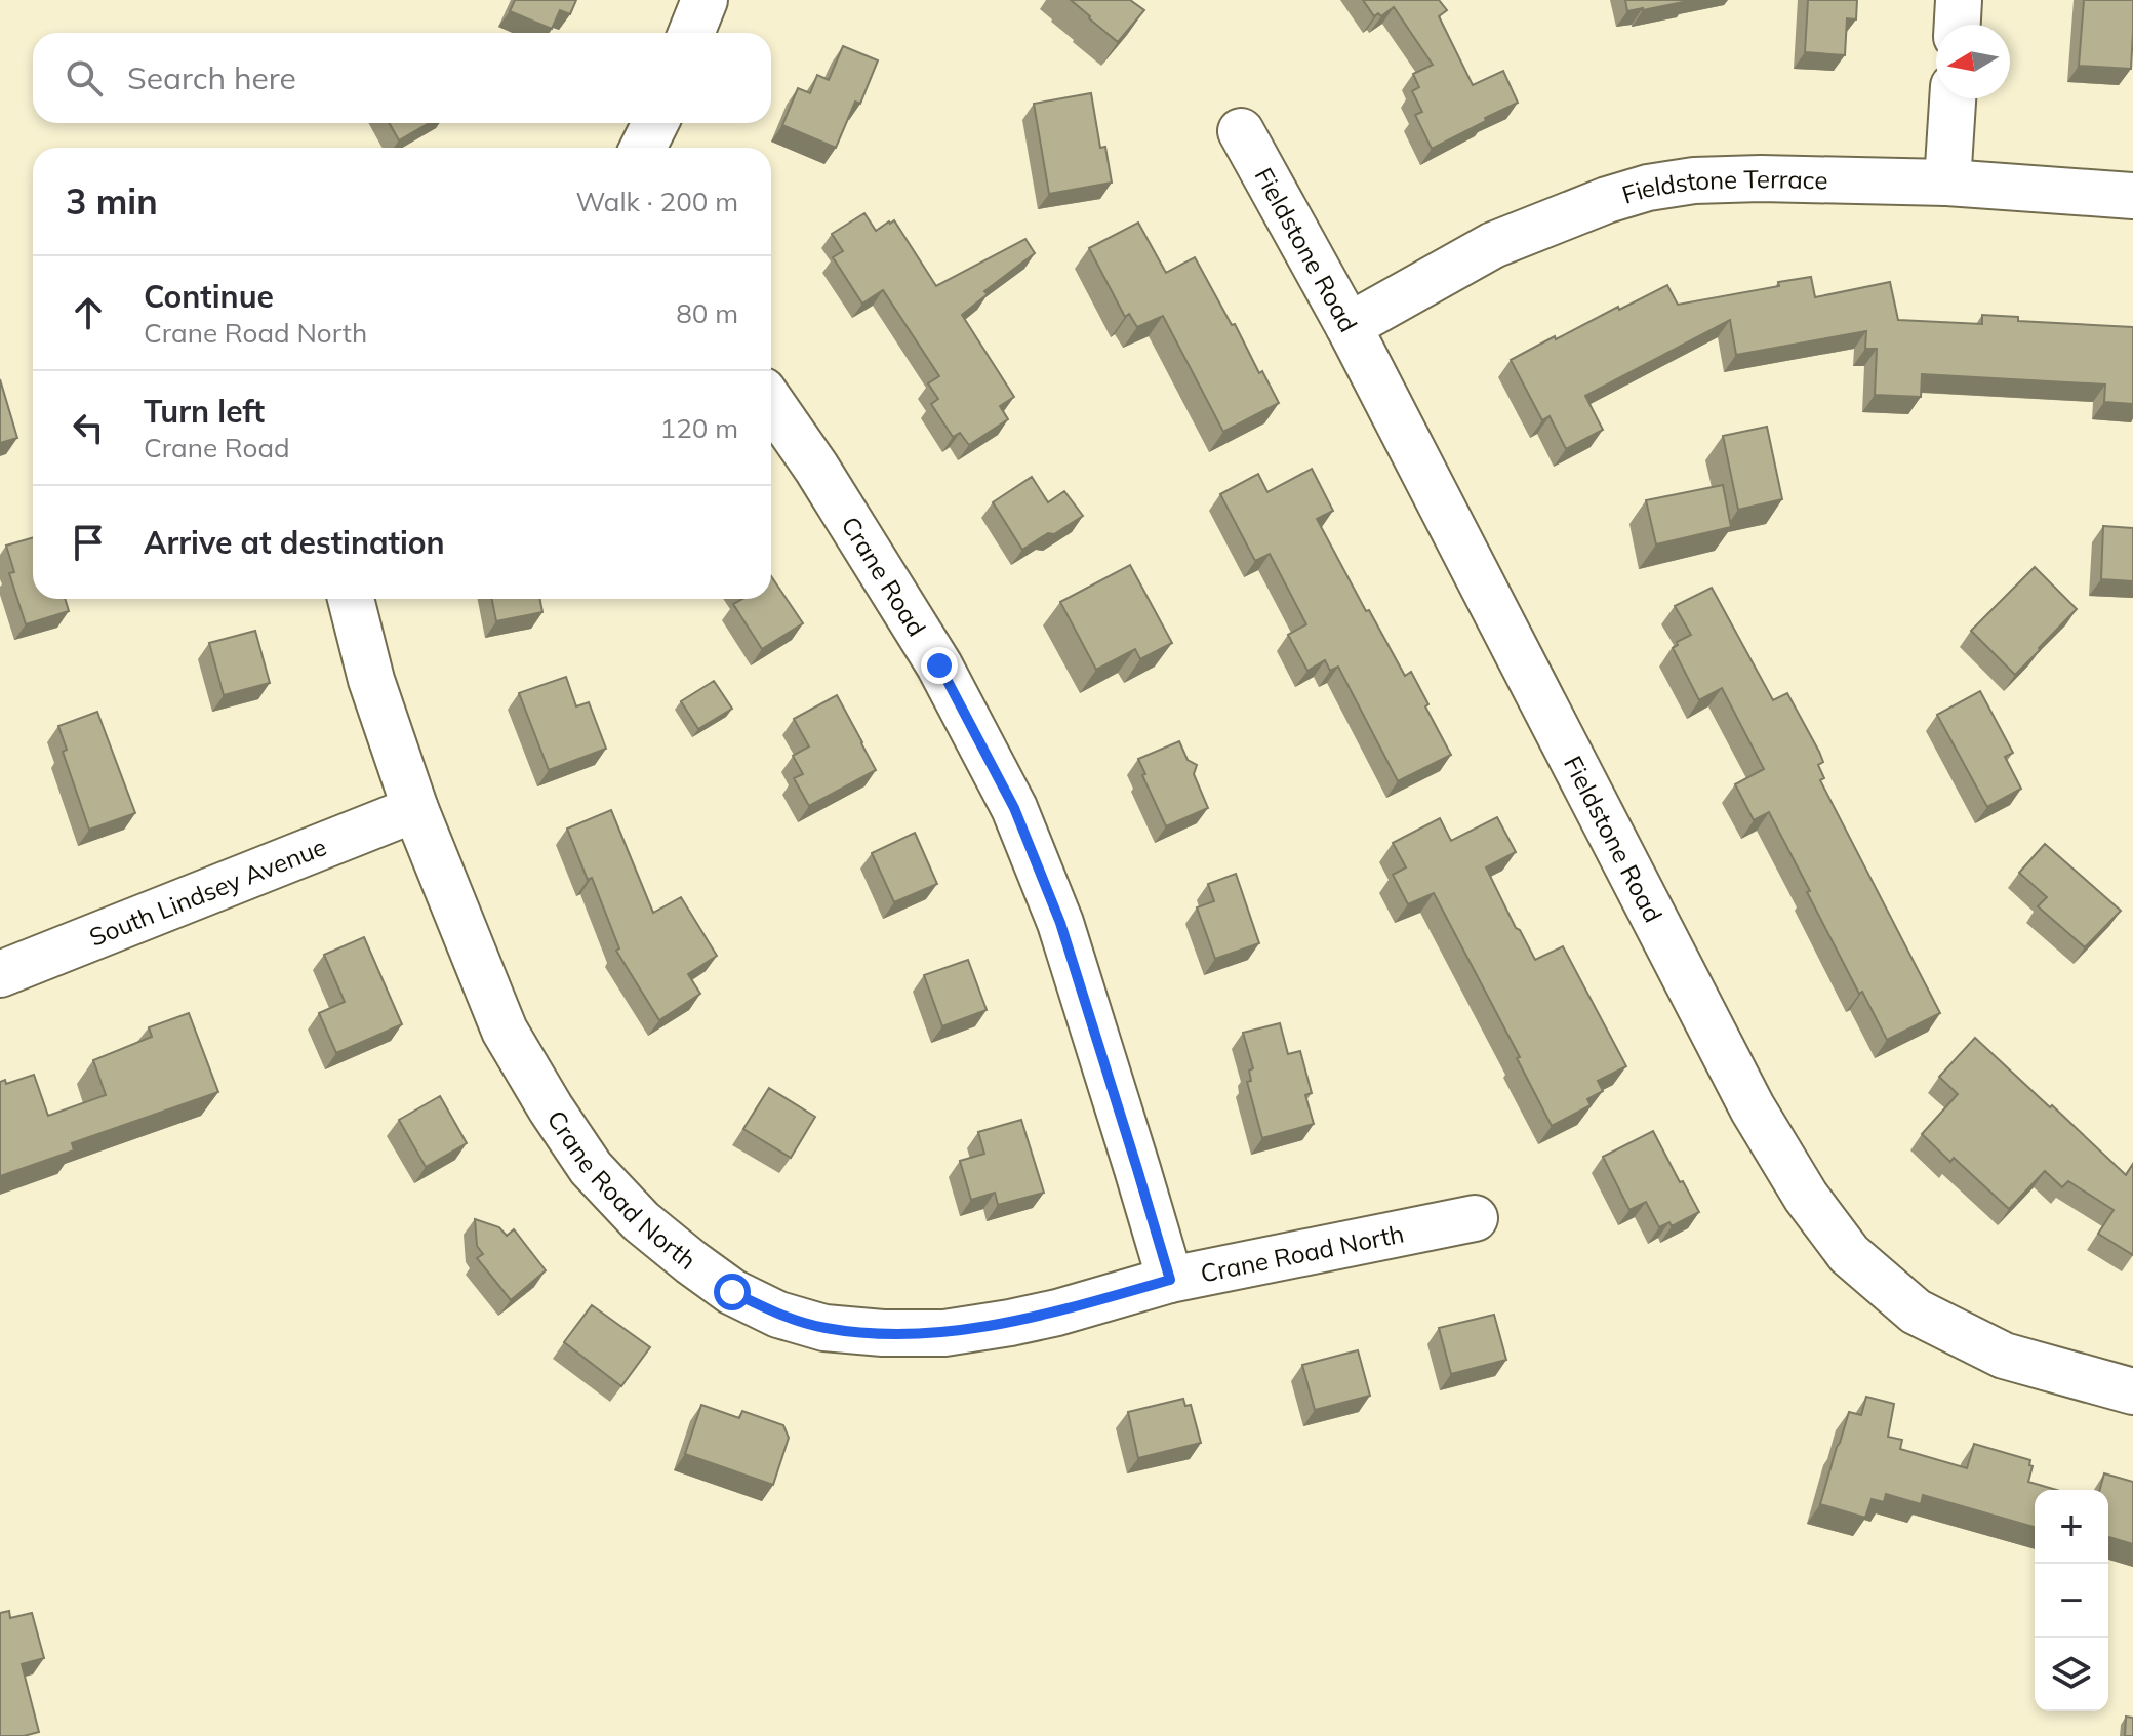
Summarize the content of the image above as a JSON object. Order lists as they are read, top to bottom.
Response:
{
  "streets": {
    "street": [
      "Fieldstone Terrace",
      "Fieldstone Road",
      "Crane Road",
      "South Lindsey Avenue",
      "Crane Road North"
    ]
  },
  "crossings": [
    ["Fieldstone Terrace", "Fieldstone Road"],
    ["Crane Road", "Crane Road North"],
    ["South Lindsey Avenue", "Crane Road North"]
  ],
  "north": "left",
  "page": {
    "search": "Search here",
    "heading": ["3 min", "Walk · 200 m"],
    "list": [
      ["Continue", "Crane Road North", "80 m"],
      ["Turn left", "Crane Road", "120 m"],
      "Arrive at destination"
    ],
    "map_buttons": ["+", "−"]
  }
}
